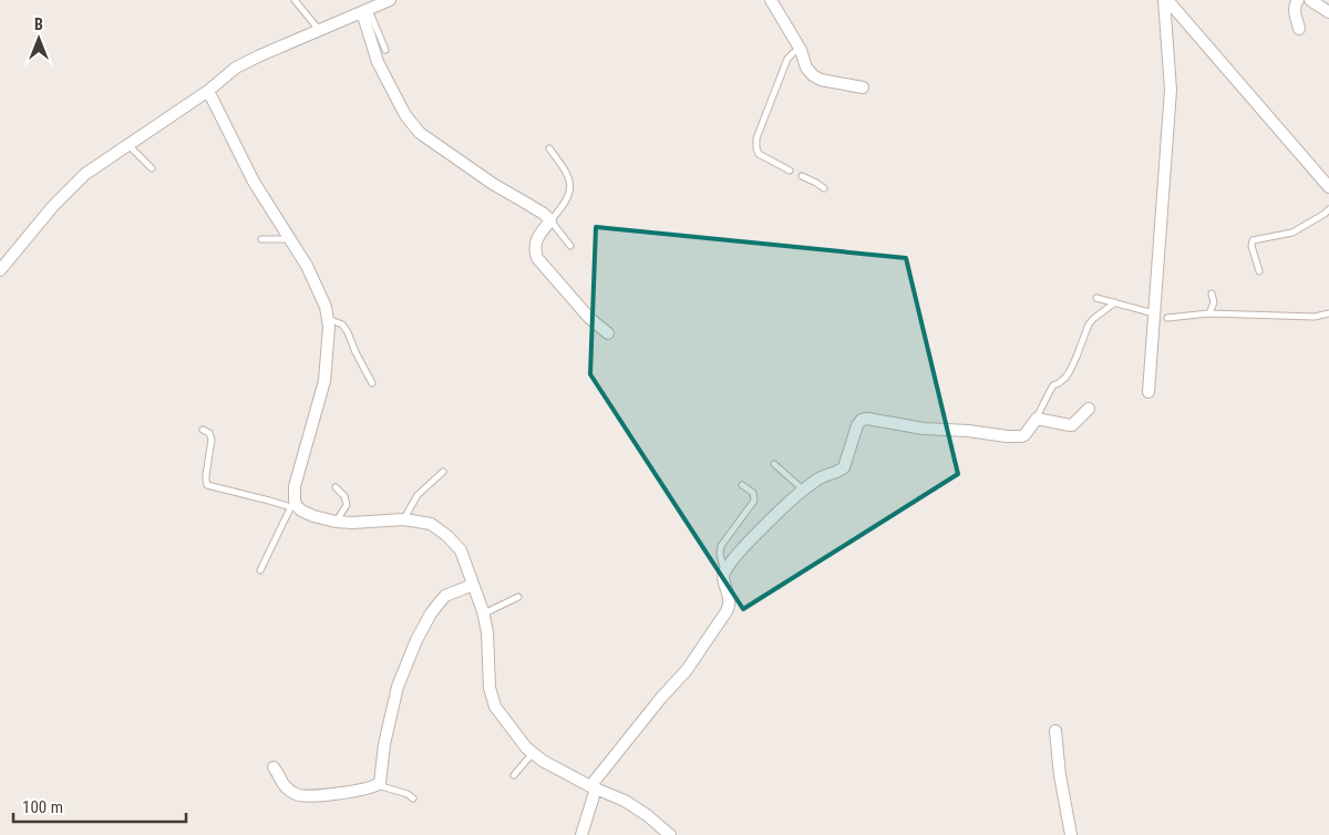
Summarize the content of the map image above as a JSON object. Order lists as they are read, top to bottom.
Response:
{
  "scale_bar": "100 m",
  "north": "top"
}
